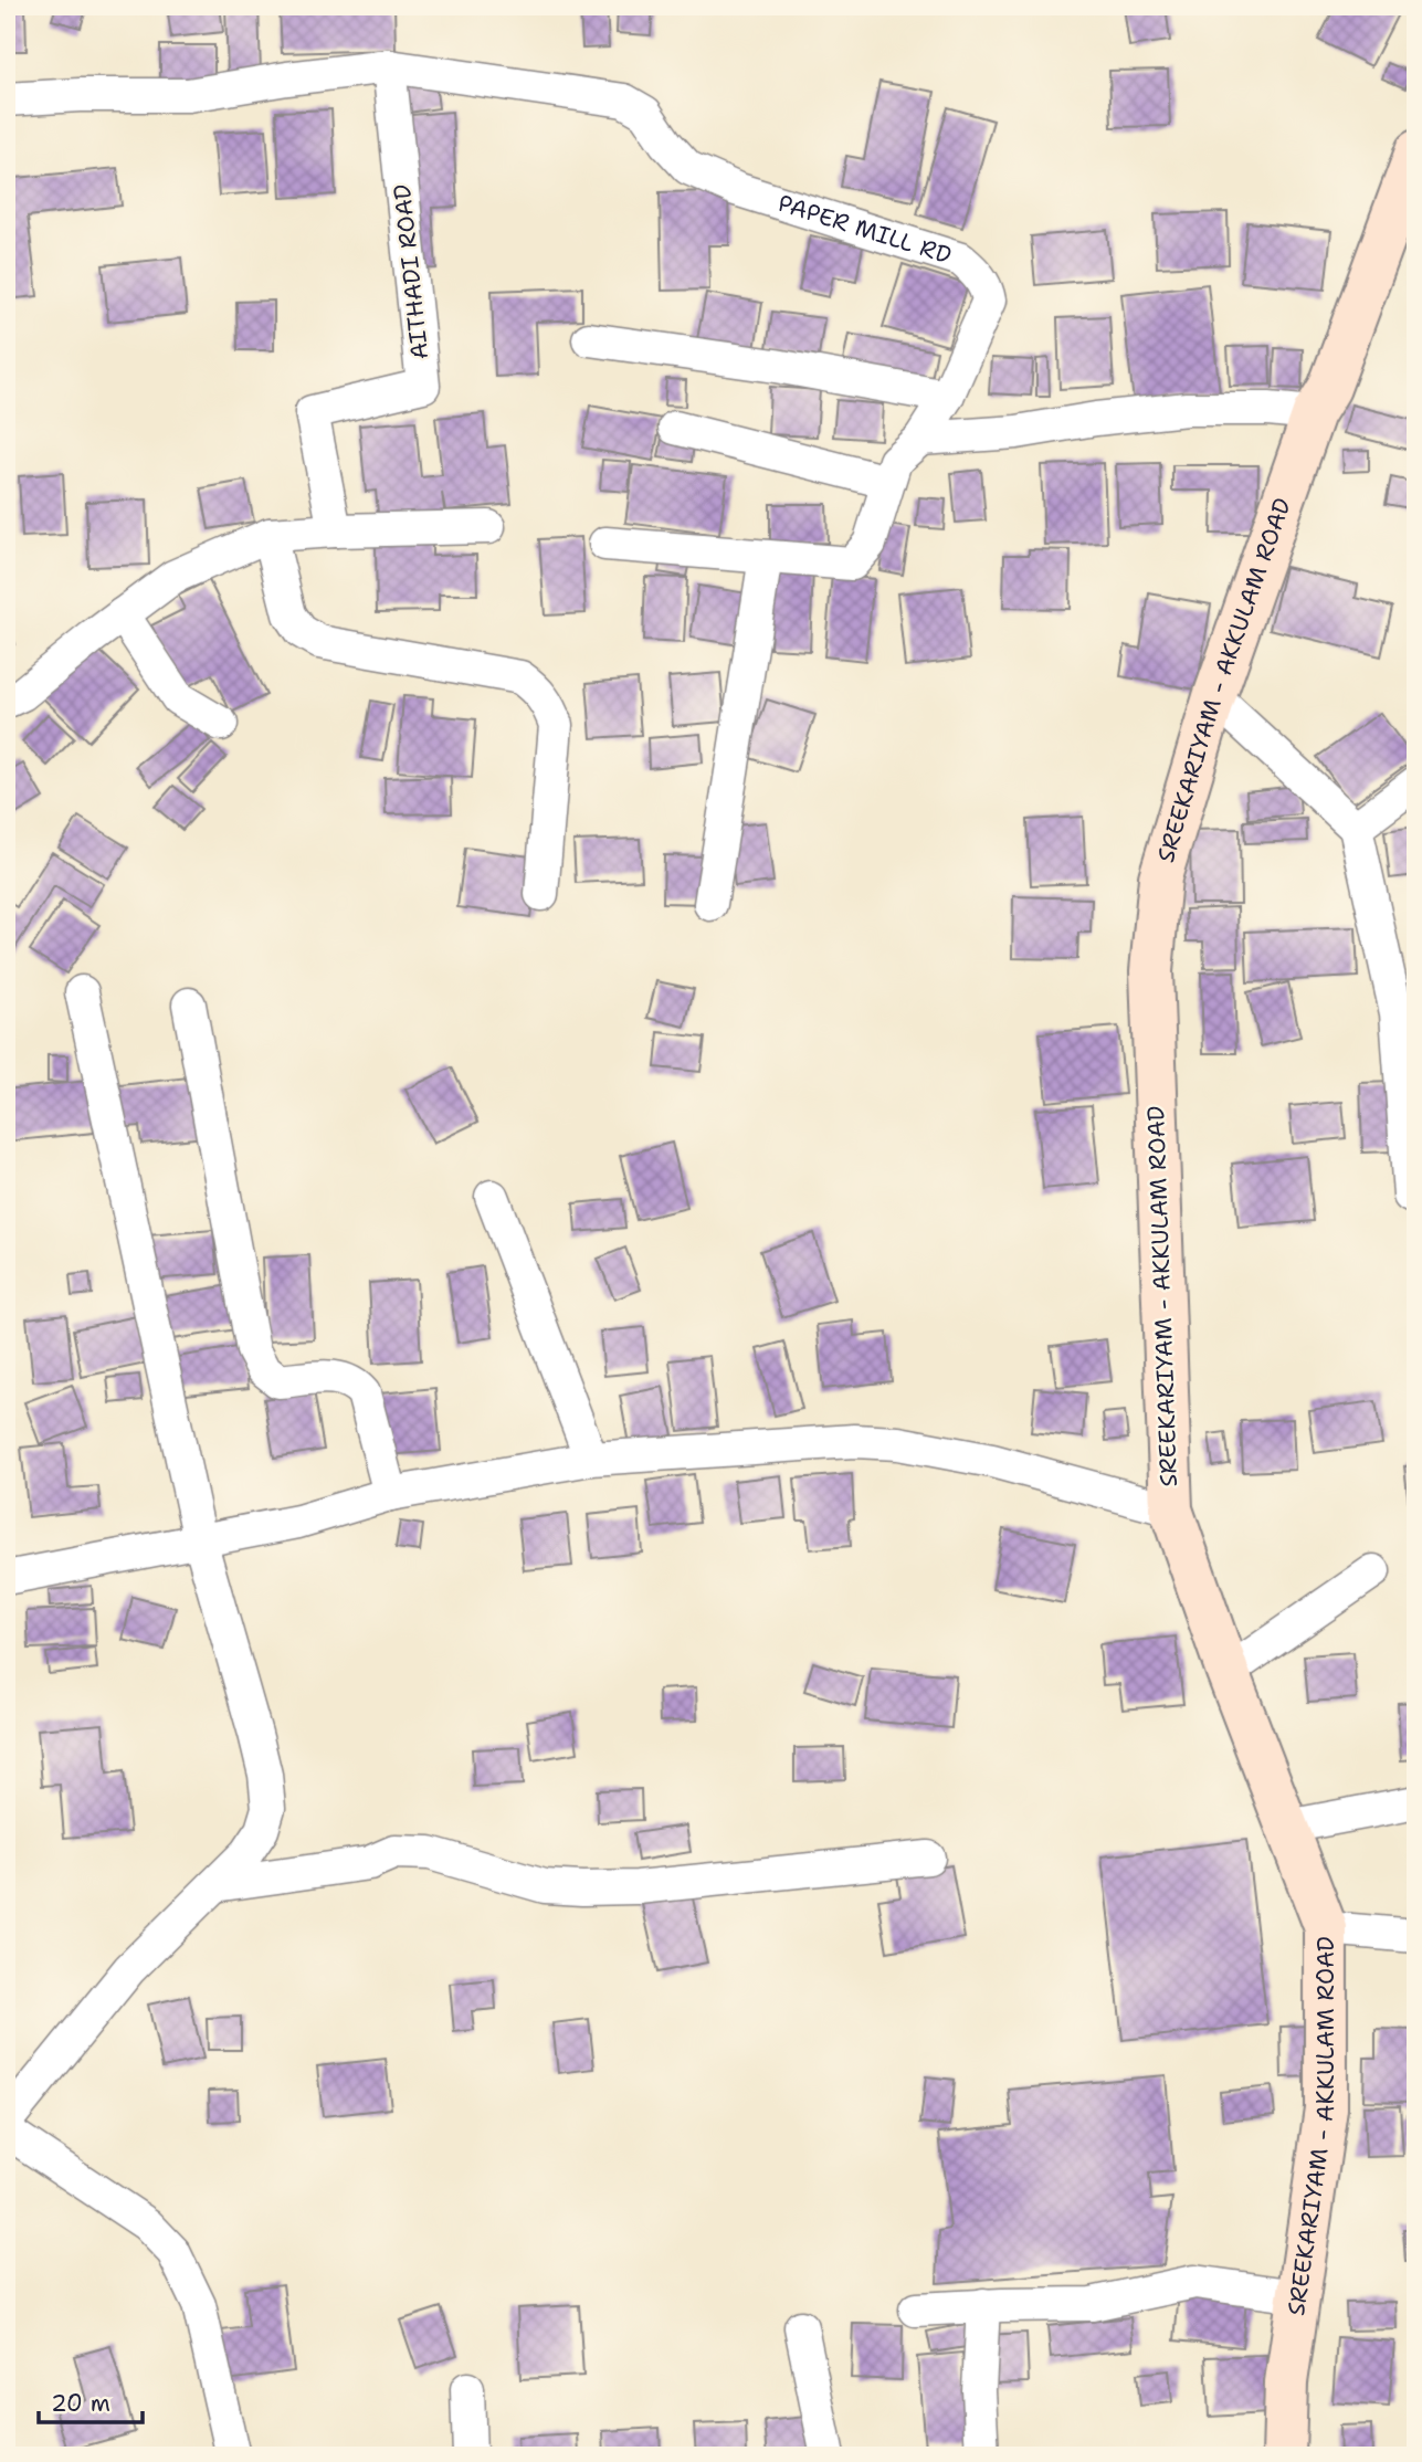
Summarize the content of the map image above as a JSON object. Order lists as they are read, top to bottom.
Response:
{
  "streets": {
    "main road": ["SREEKARIYAM - AKKULAM ROAD"],
    "street": ["PAPER MILL RD", "AITHADI ROAD"]
  },
  "crossings": [
    ["PAPER MILL RD", "AITHADI ROAD"]
  ],
  "scale_bar": "20 m"
}
